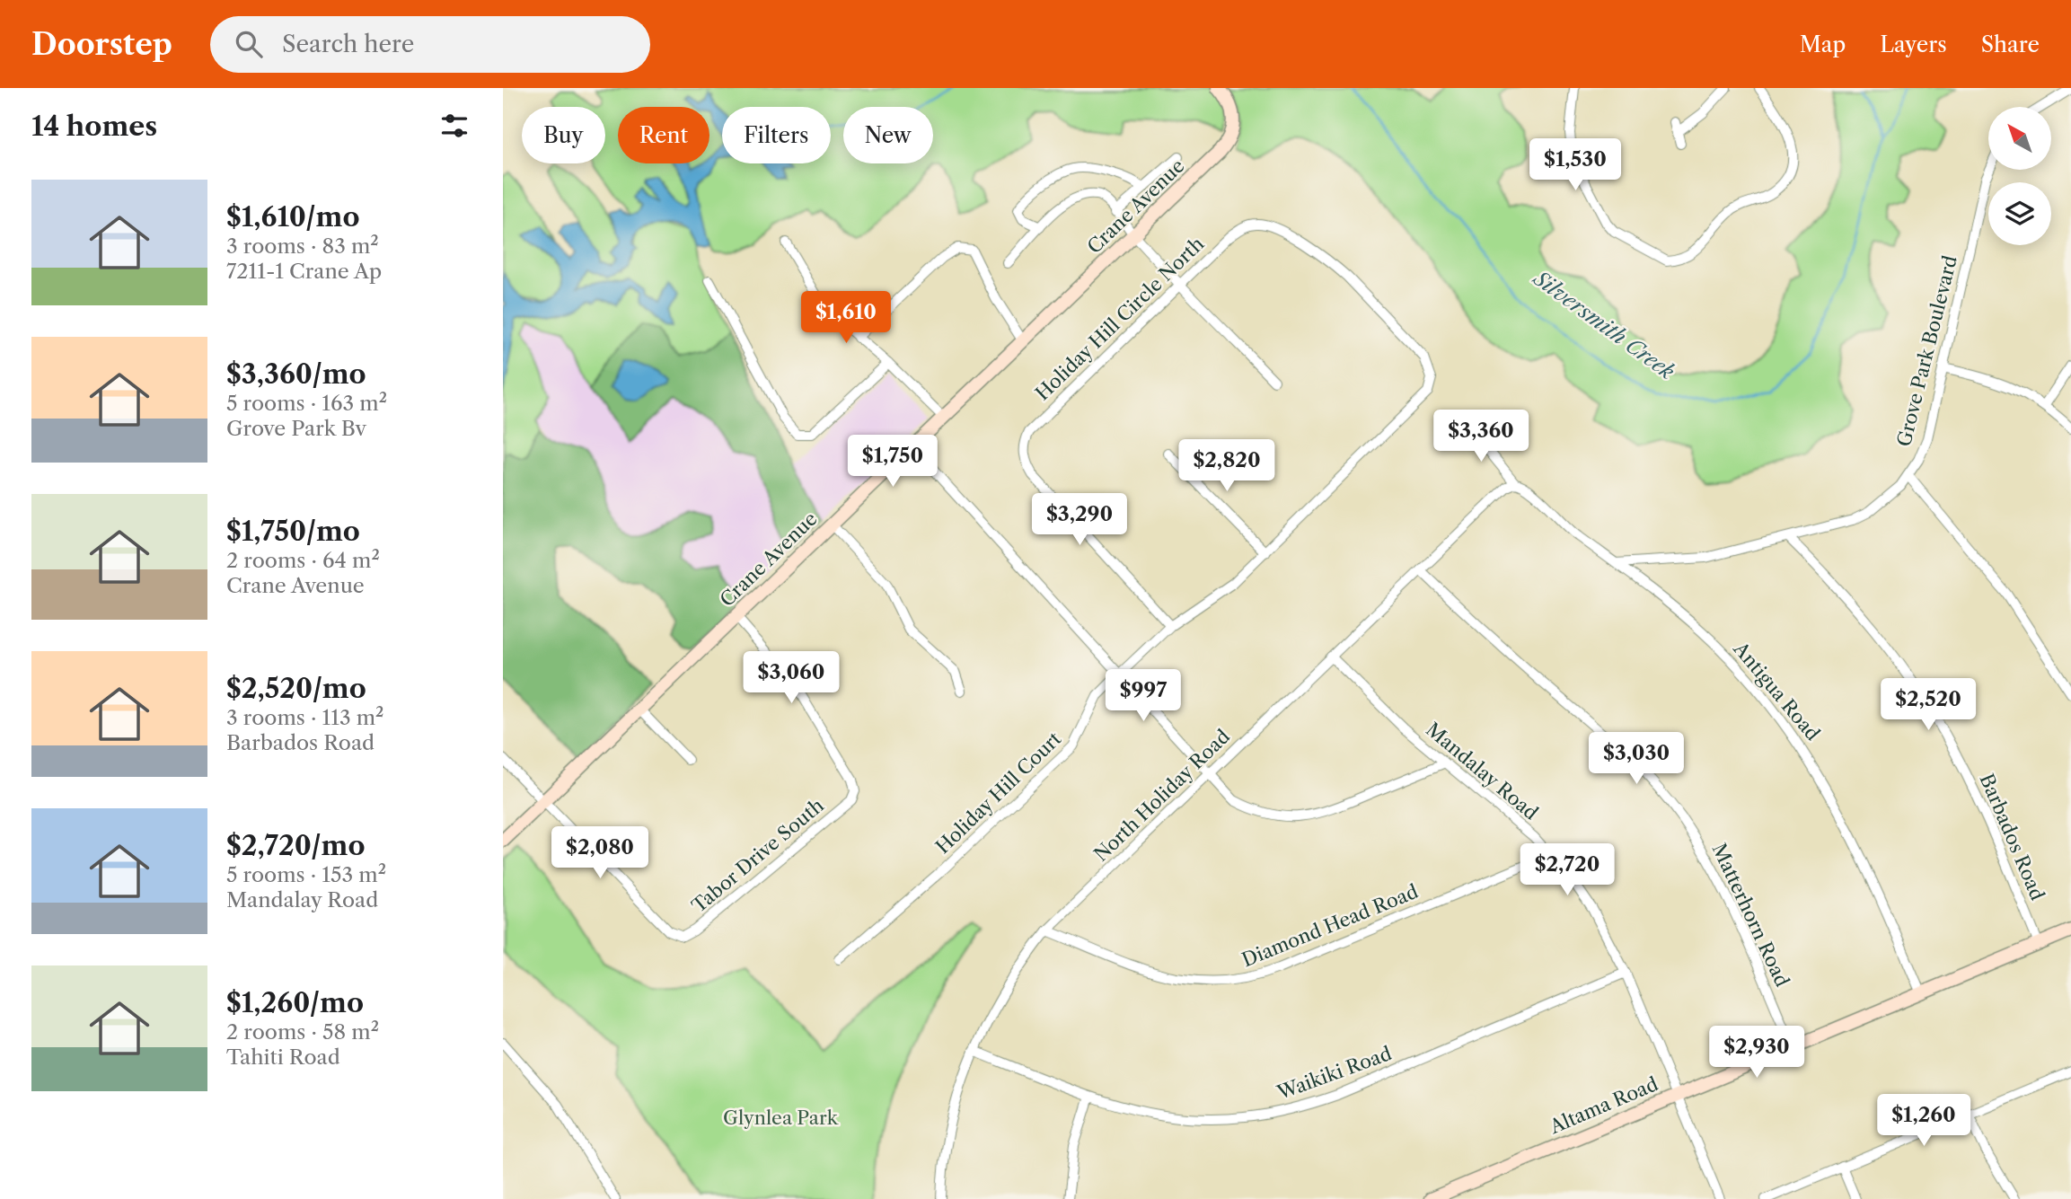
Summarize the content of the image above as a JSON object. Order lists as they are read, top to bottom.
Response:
{
  "streets": {
    "street": [
      "Crane Avenue",
      "Holiday Hill Circle North",
      "Grove Park Boulevard",
      "Antigua Road",
      "Mandalay Road",
      "Holiday Hill Court",
      "North Holiday Road",
      "Barbados Road",
      "Tabor Drive South",
      "Matterhorn Road",
      "Diamond Head Road",
      "Waikiki Road",
      "Altama Road"
    ]
  },
  "crossings": [
    ["Crane Avenue", "Tabor Drive South"],
    ["Holiday Hill Circle North", "Holiday Hill Court"],
    ["Grove Park Boulevard", "Antigua Road"],
    ["Grove Park Boulevard", "Barbados Road"],
    ["Antigua Road", "North Holiday Road"],
    ["Antigua Road", "Altama Road"],
    ["Mandalay Road", "North Holiday Road"],
    ["Mandalay Road", "Diamond Head Road"],
    ["Mandalay Road", "Waikiki Road"],
    ["Mandalay Road", "Altama Road"],
    ["North Holiday Road", "Matterhorn Road"],
    ["North Holiday Road", "Diamond Head Road"],
    ["North Holiday Road", "Waikiki Road"],
    ["Barbados Road", "Altama Road"],
    ["Matterhorn Road", "Altama Road"]
  ],
  "water": ["Silversmith Creek"],
  "parks": ["Glynlea Park"],
  "north": "top left",
  "page": {
    "header": "Doorstep",
    "search": "Search here",
    "nav": ["Map", "Layers", "Share"],
    "heading": "14 homes",
    "chip": [
      "Buy",
      "Rent",
      "Filters",
      "New"
    ],
    "price": [
      "$1,530",
      "$1,610",
      "$3,360",
      "$1,750",
      "$2,820",
      "$3,290",
      "$3,060",
      "$997",
      "$2,520",
      "$3,030",
      "$2,080",
      "$2,720",
      "$2,930",
      "$1,260"
    ],
    "list": [
      {
        "name": "$1,610/mo",
        "note": "3 rooms · 83 m² · 7211-1 Crane Ap"
      },
      {
        "name": "$3,360/mo",
        "note": "5 rooms · 163 m² · Grove Park Bv"
      },
      {
        "name": "$1,750/mo",
        "note": "2 rooms · 64 m² · Crane Avenue"
      },
      {
        "name": "$2,520/mo",
        "note": "3 rooms · 113 m² · Barbados Road"
      },
      {
        "name": "$2,720/mo",
        "note": "5 rooms · 153 m² · Mandalay Road"
      },
      {
        "name": "$1,260/mo",
        "note": "2 rooms · 58 m² · Tahiti Road"
      }
    ]
  }
}
